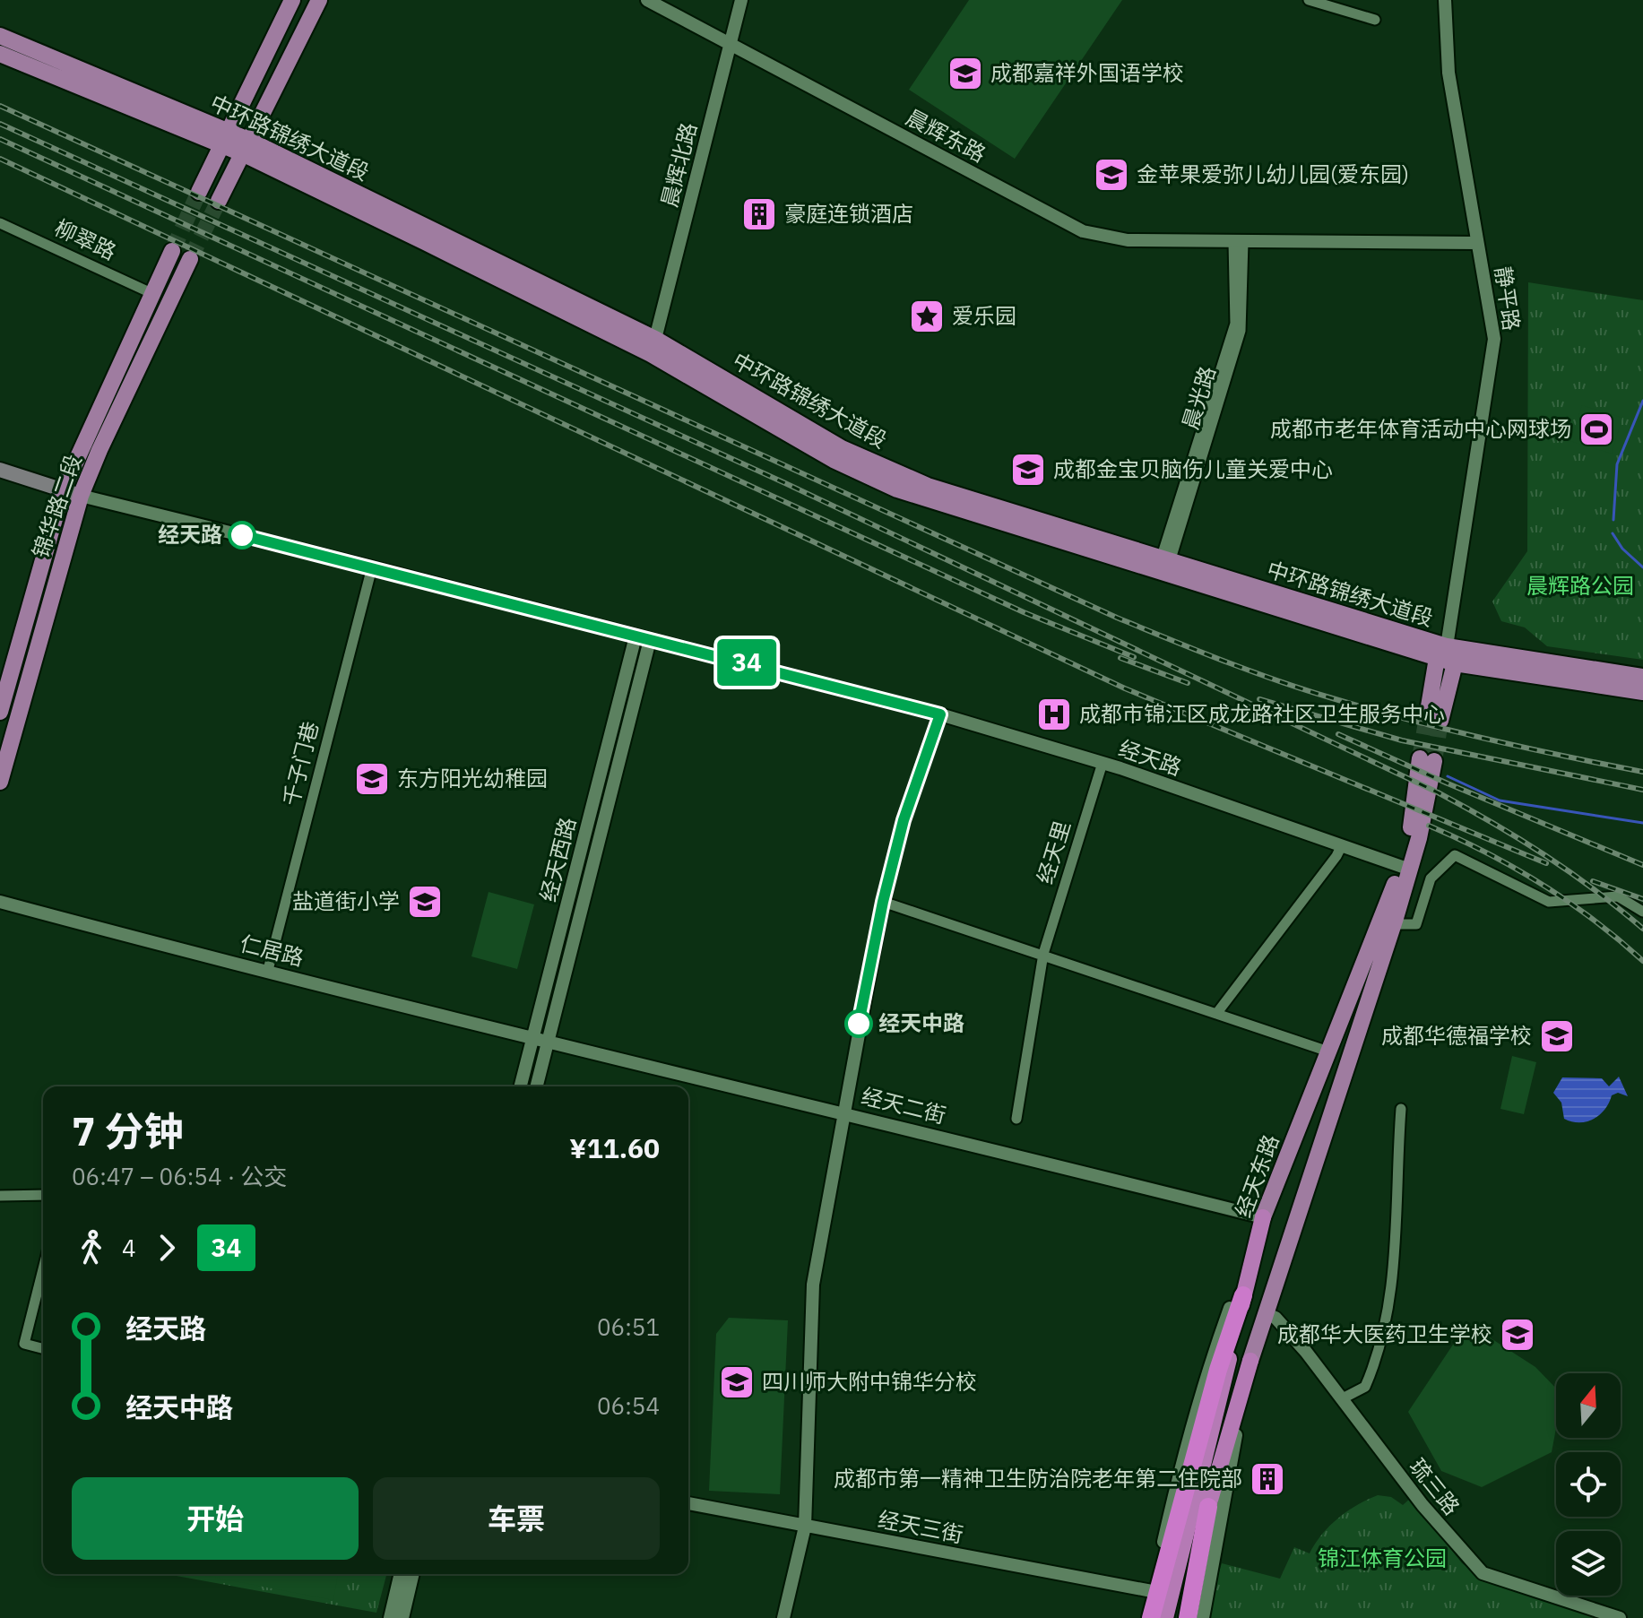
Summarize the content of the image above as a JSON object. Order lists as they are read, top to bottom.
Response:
{
  "streets": {
    "highway": ["经天东路"],
    "main road": ["中环路锦绣大道段", "锦华路二段"],
    "street": [
      "晨辉东路",
      "晨辉北路",
      "柳翠路",
      "静平路",
      "晨光路",
      "经天路",
      "千子门巷",
      "经天里",
      "经天西路",
      "仁居路",
      "经天二街",
      "琉三路",
      "经天三街"
    ]
  },
  "crossings": [
    ["晨辉东路", "晨辉北路"],
    ["晨辉东路", "静平路"],
    ["晨辉东路", "晨光路"],
    ["中环路锦绣大道段", "晨辉北路"],
    ["中环路锦绣大道段", "静平路"],
    ["中环路锦绣大道段", "晨光路"],
    ["柳翠路", "锦华路二段"],
    ["锦华路二段", "经天路"],
    ["经天路", "千子门巷"],
    ["经天路", "经天里"],
    ["经天路", "经天西路"],
    ["经天路", "经天东路"],
    ["千子门巷", "仁居路"],
    ["经天西路", "仁居路"],
    ["经天西路", "经天二街"],
    ["仁居路", "经天二街"],
    ["经天二街", "经天东路"],
    ["经天东路", "琉三路"]
  ],
  "parks": ["晨辉路公园", "锦江体育公园"],
  "places": {
    "school or university": [
      "成都嘉祥外国语学校",
      "金苹果爱弥儿幼儿园(爱东园)",
      "成都金宝贝脑伤儿童关爱中心",
      "东方阳光幼稚园",
      "盐道街小学",
      "成都华德福学校",
      "成都华大医药卫生学校",
      "四川师大附中锦华分校"
    ],
    "building": ["豪庭连锁酒店", "成都市第一精神卫生防治院老年第二住院部"],
    "place": ["爱乐园"],
    "sports": ["成都市老年体育活动中心网球场"],
    "other": ["经天路", "经天中路"],
    "hospital": ["成都市锦江区成龙路社区卫生服务中心"]
  },
  "lines": ["bus line 34"],
  "north": "top",
  "page": {
    "on_map": "34",
    "heading": ["7 分钟", "06:47 – 06:54 · 公交", "¥11.60"],
    "legs": ["4", "34"],
    "list": [
      {
        "name": "经天路",
        "value": "06:51"
      },
      {
        "name": "经天中路",
        "value": "06:54"
      }
    ],
    "buttons": ["开始", "车票"]
  }
}
